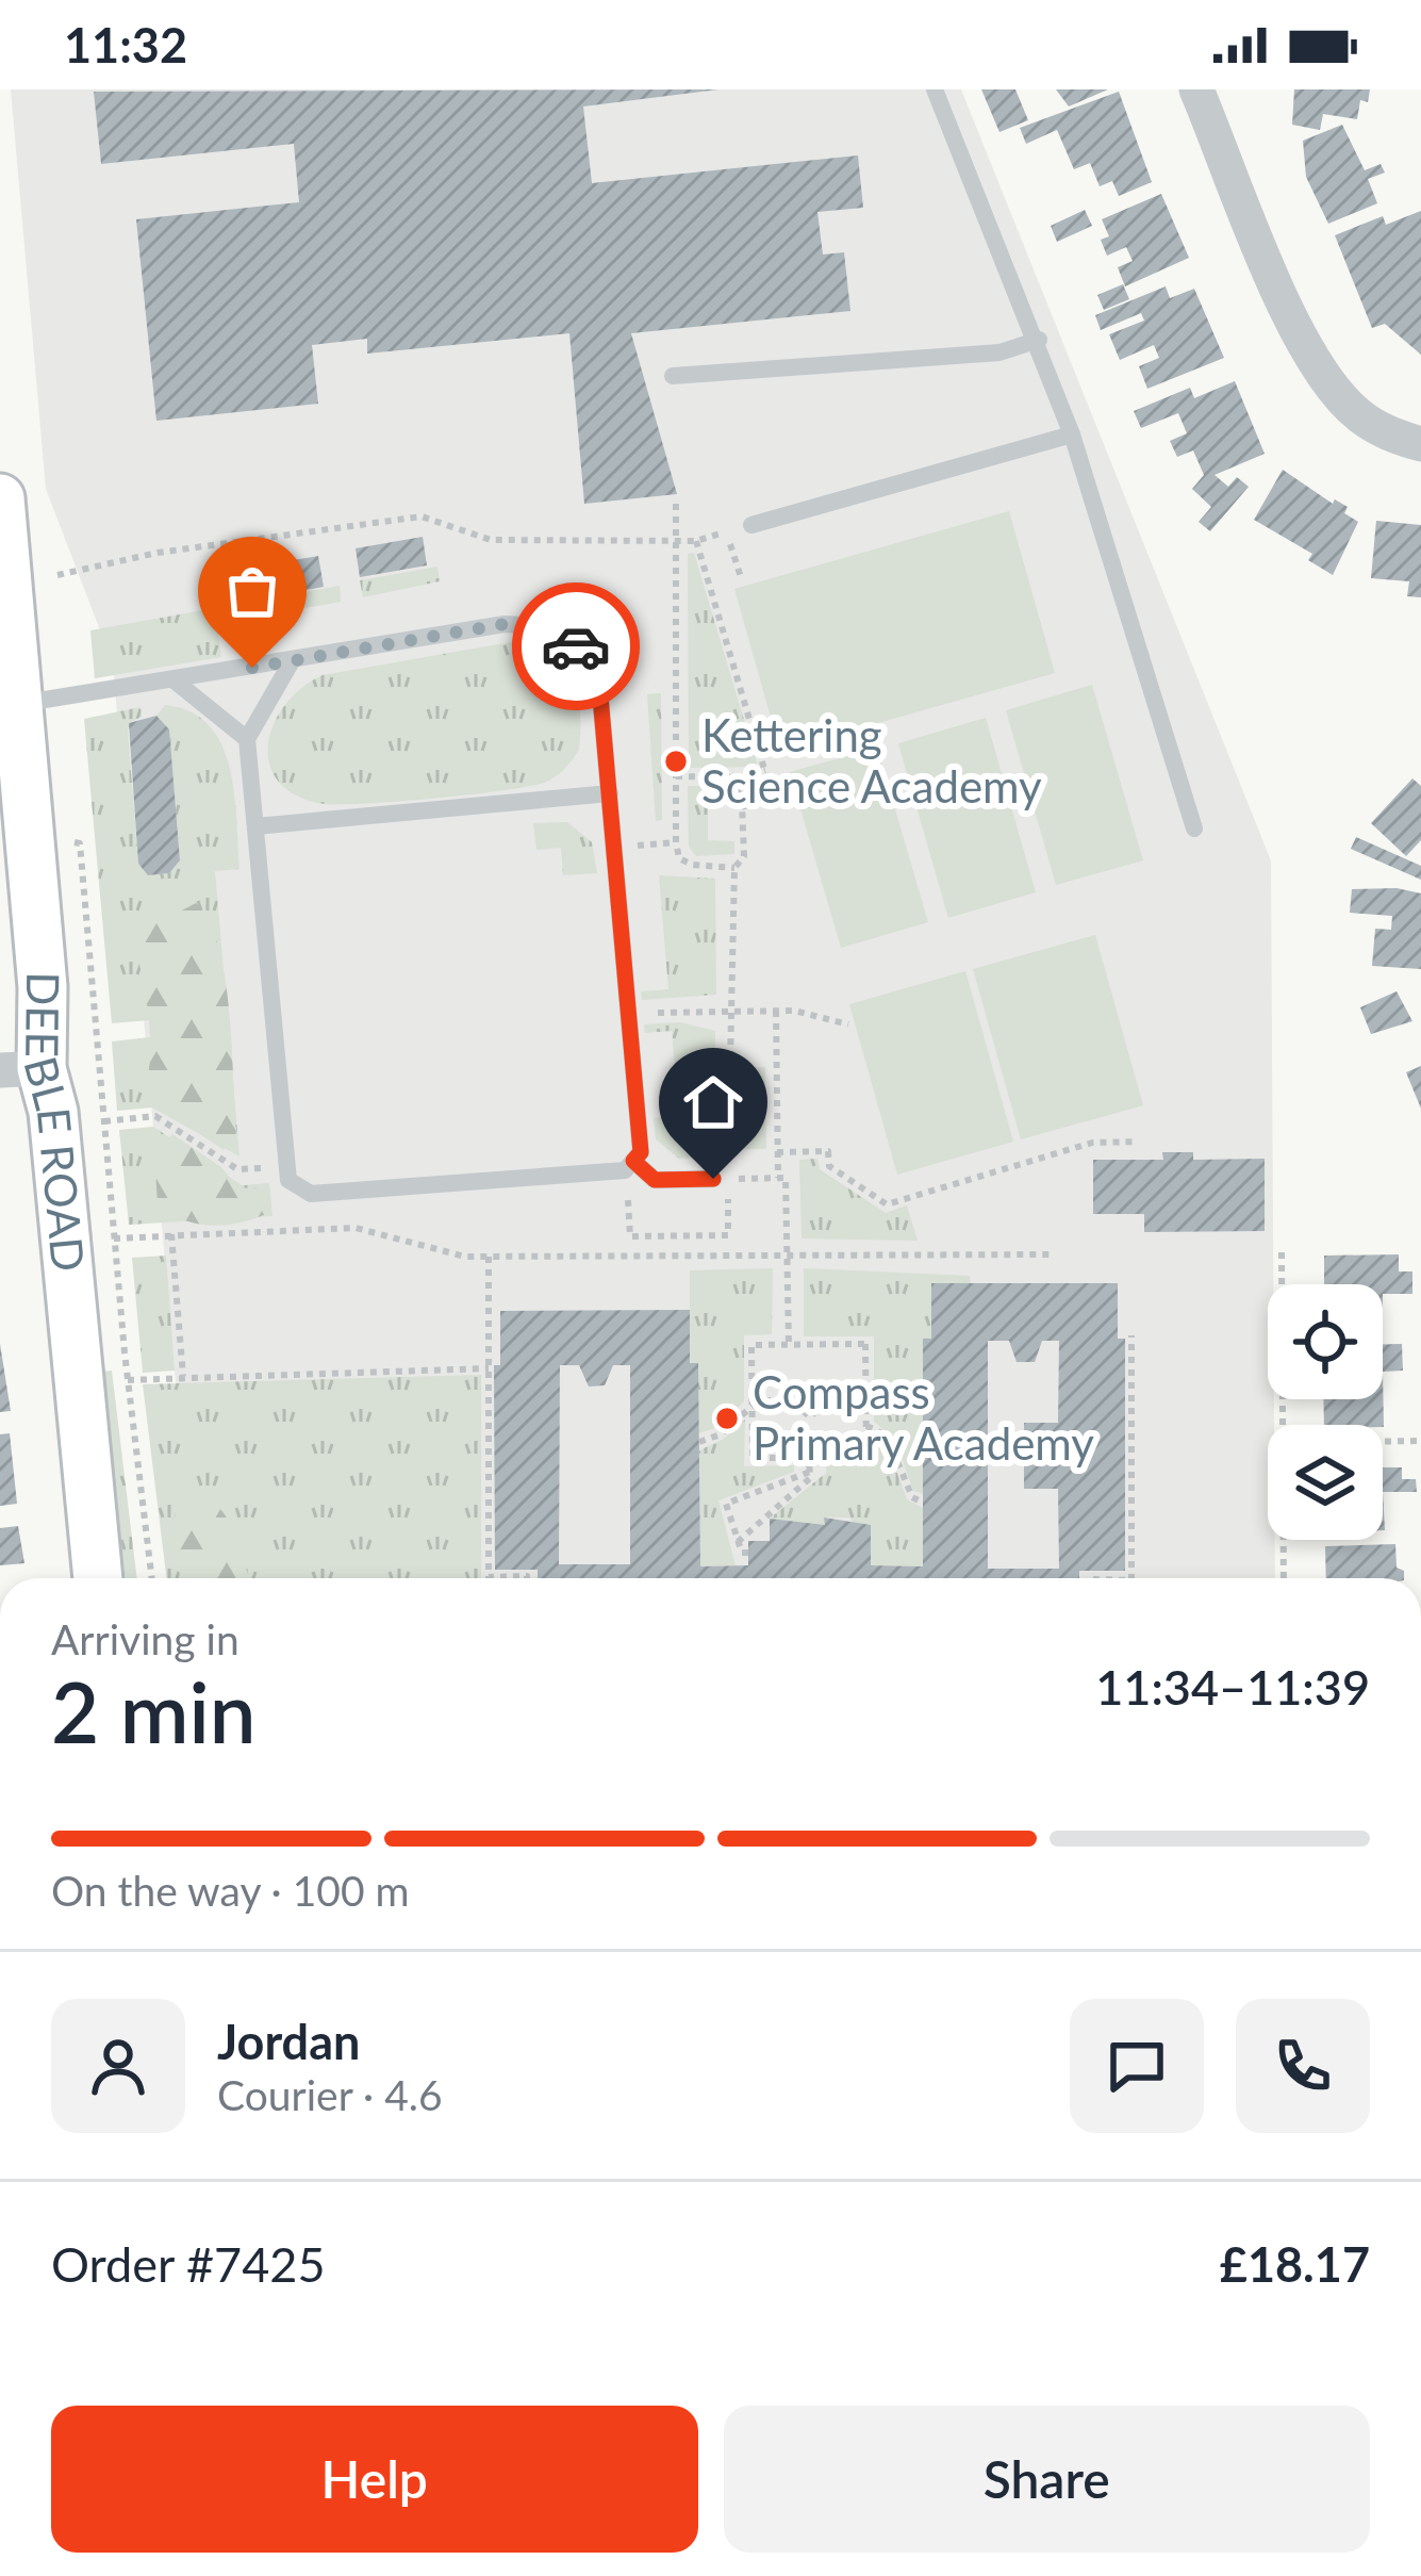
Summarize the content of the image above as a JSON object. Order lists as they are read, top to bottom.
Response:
{
  "streets": {
    "street": ["DEEBLE ROAD"]
  },
  "places": ["Kettering Science Academy", "Compass Primary Academy"],
  "page": {
    "status": "11:32",
    "heading": ["2 min", "Arriving in", "11:34–11:39"],
    "panel": [
      "Jordan",
      "Courier · 4.6",
      "Order #7425",
      "£18.17"
    ],
    "bar": "On the way · 100 m",
    "buttons": ["Help", "Share"]
  }
}
